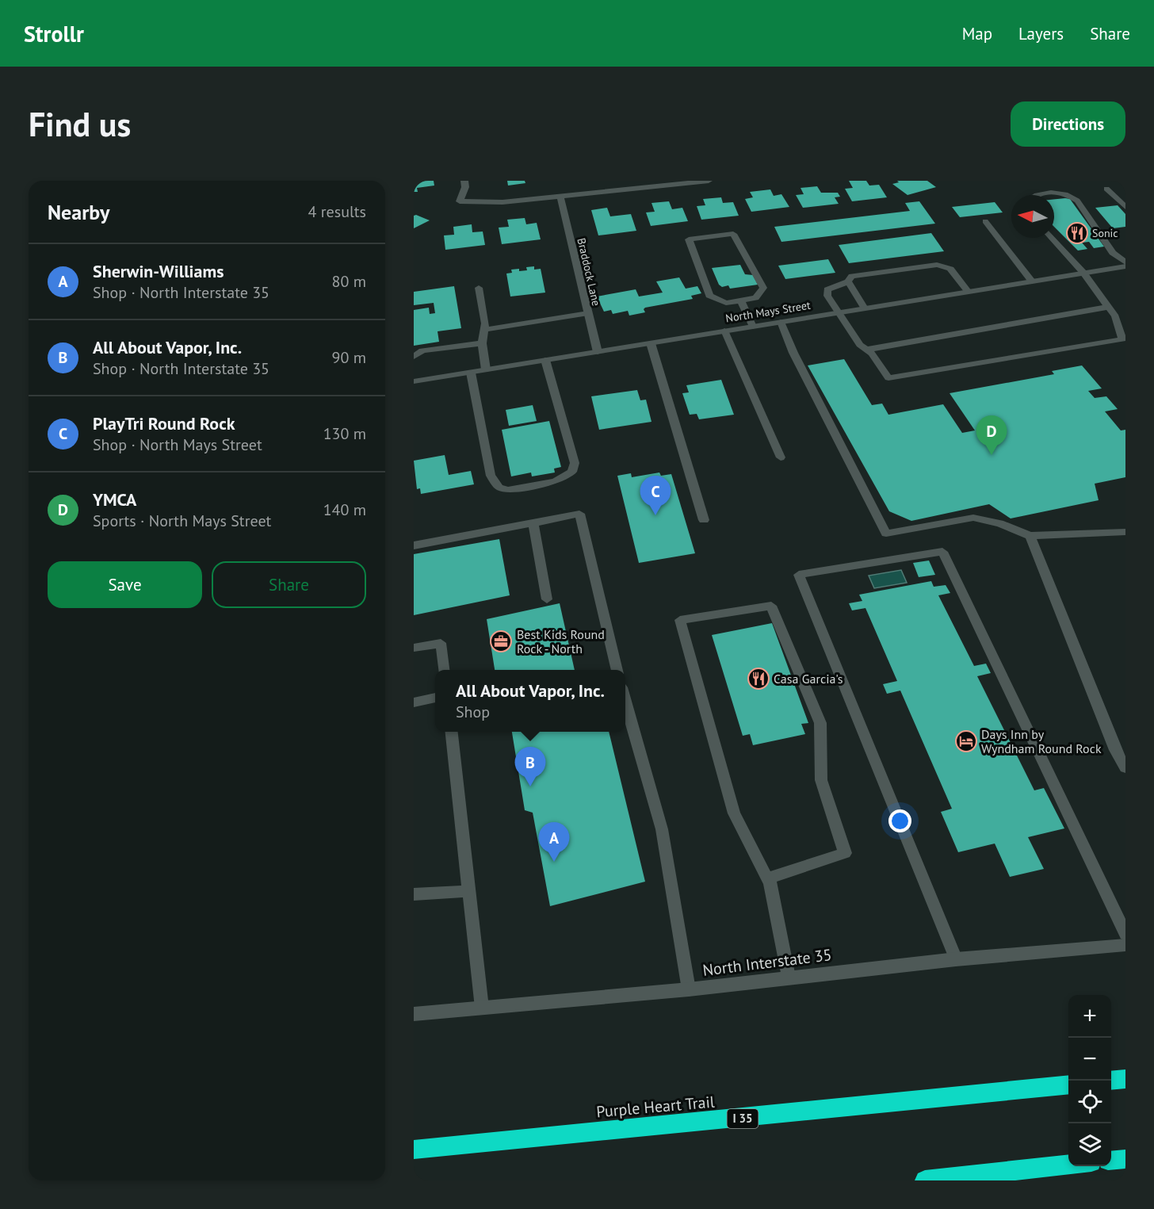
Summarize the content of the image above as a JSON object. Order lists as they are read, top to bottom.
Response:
{
  "streets": {
    "highway": ["Purple Heart Trail", "I 35"],
    "main road": ["Braddock Lane", "North Mays Street", "North Interstate 35"]
  },
  "crossings": [
    ["Braddock Lane", "North Mays Street"]
  ],
  "places": {
    "restaurant": ["Sonic", "Casa Garcia's"],
    "office": ["Best Kids Round Rock - North"],
    "hotel": ["Days Inn by Wyndham Round Rock"]
  },
  "north": "left",
  "page": {
    "header": "Strollr",
    "nav": ["Map", "Layers", "Share"],
    "buttons": [
      "Directions",
      ["Save", "Share"]
    ],
    "title": "Find us",
    "heading": ["Nearby", "4 results"],
    "list": [
      {
        "mark": "A",
        "name": "Sherwin-Williams",
        "note": "Shop · North Interstate 35",
        "value": "80 m"
      },
      {
        "mark": "B",
        "name": "All About Vapor, Inc.",
        "note": "Shop · North Interstate 35",
        "value": "90 m"
      },
      {
        "mark": "C",
        "name": "PlayTri Round Rock",
        "note": "Shop · North Mays Street",
        "value": "130 m"
      },
      {
        "mark": "D",
        "name": "YMCA",
        "note": "Sports · North Mays Street",
        "value": "140 m"
      }
    ],
    "pins": [
      "D",
      "C",
      "B",
      "A"
    ],
    "popup": ["All About Vapor, Inc.", "Shop"],
    "map_buttons": ["+", "−"]
  }
}
